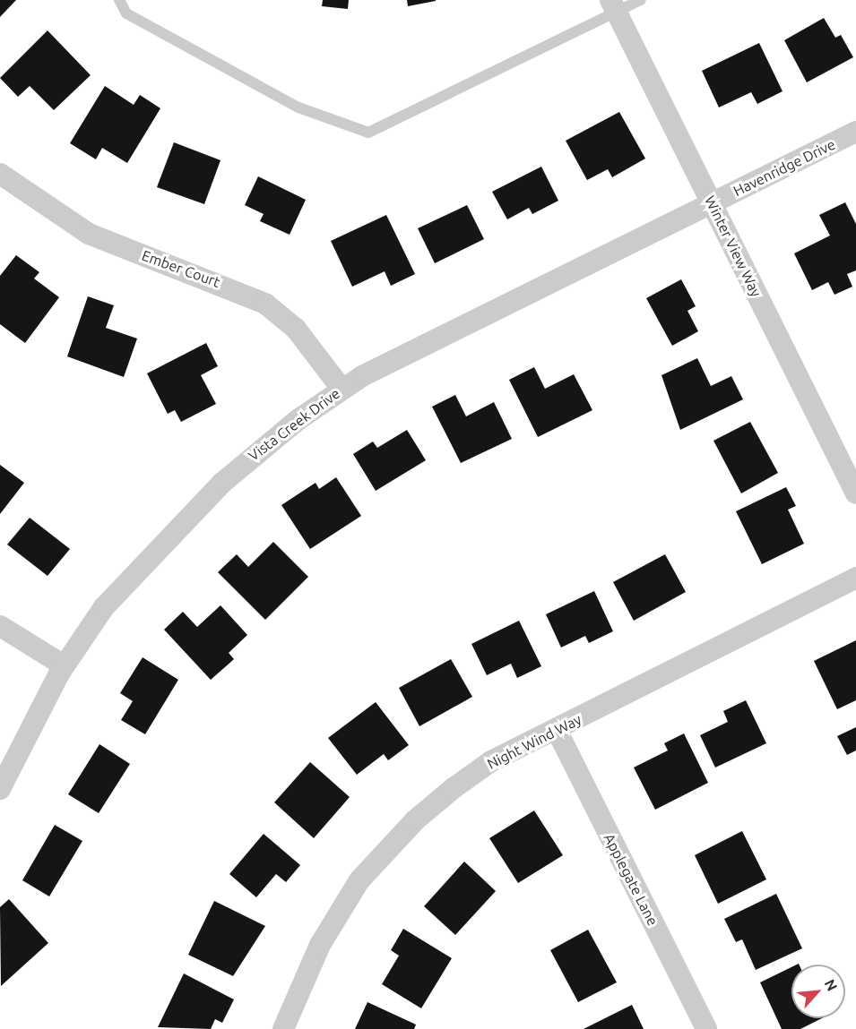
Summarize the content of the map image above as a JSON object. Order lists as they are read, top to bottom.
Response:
{
  "streets": {
    "street": [
      "Havenridge Drive",
      "Winter View Way",
      "Ember Court",
      "Vista Creek Drive",
      "Night Wind Way",
      "Applegate Lane"
    ]
  },
  "crossings": [
    ["Havenridge Drive", "Winter View Way"],
    ["Havenridge Drive", "Vista Creek Drive"],
    ["Winter View Way", "Vista Creek Drive"],
    ["Ember Court", "Vista Creek Drive"],
    ["Night Wind Way", "Applegate Lane"]
  ],
  "north": "top right"
}
